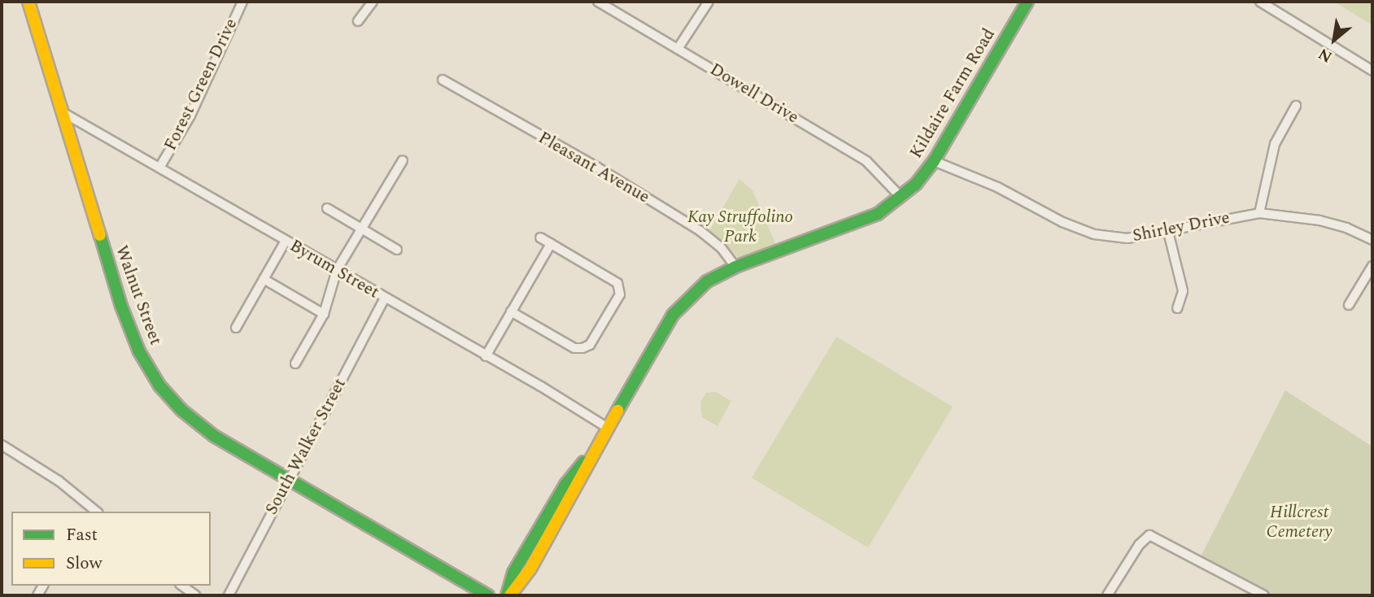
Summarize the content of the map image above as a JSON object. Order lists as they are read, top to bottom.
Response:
{
  "streets": {
    "main road": ["Kildaire Farm Road", "Walnut Street"],
    "street": [
      "Forest Green Drive",
      "Dowell Drive",
      "Pleasant Avenue",
      "Shirley Drive",
      "Byrum Street",
      "South Walker Street"
    ]
  },
  "crossings": [
    ["Forest Green Drive", "Byrum Street"],
    ["Dowell Drive", "Kildaire Farm Road"],
    ["Kildaire Farm Road", "Pleasant Avenue"],
    ["Kildaire Farm Road", "Shirley Drive"],
    ["Kildaire Farm Road", "Byrum Street"],
    ["Byrum Street", "Walnut Street"],
    ["Byrum Street", "South Walker Street"],
    ["Walnut Street", "South Walker Street"]
  ],
  "parks": ["Kay Struffolino Park", "Hillcrest Cemetery"],
  "legend": ["Fast", "Slow"],
  "north": "bottom left"
}
